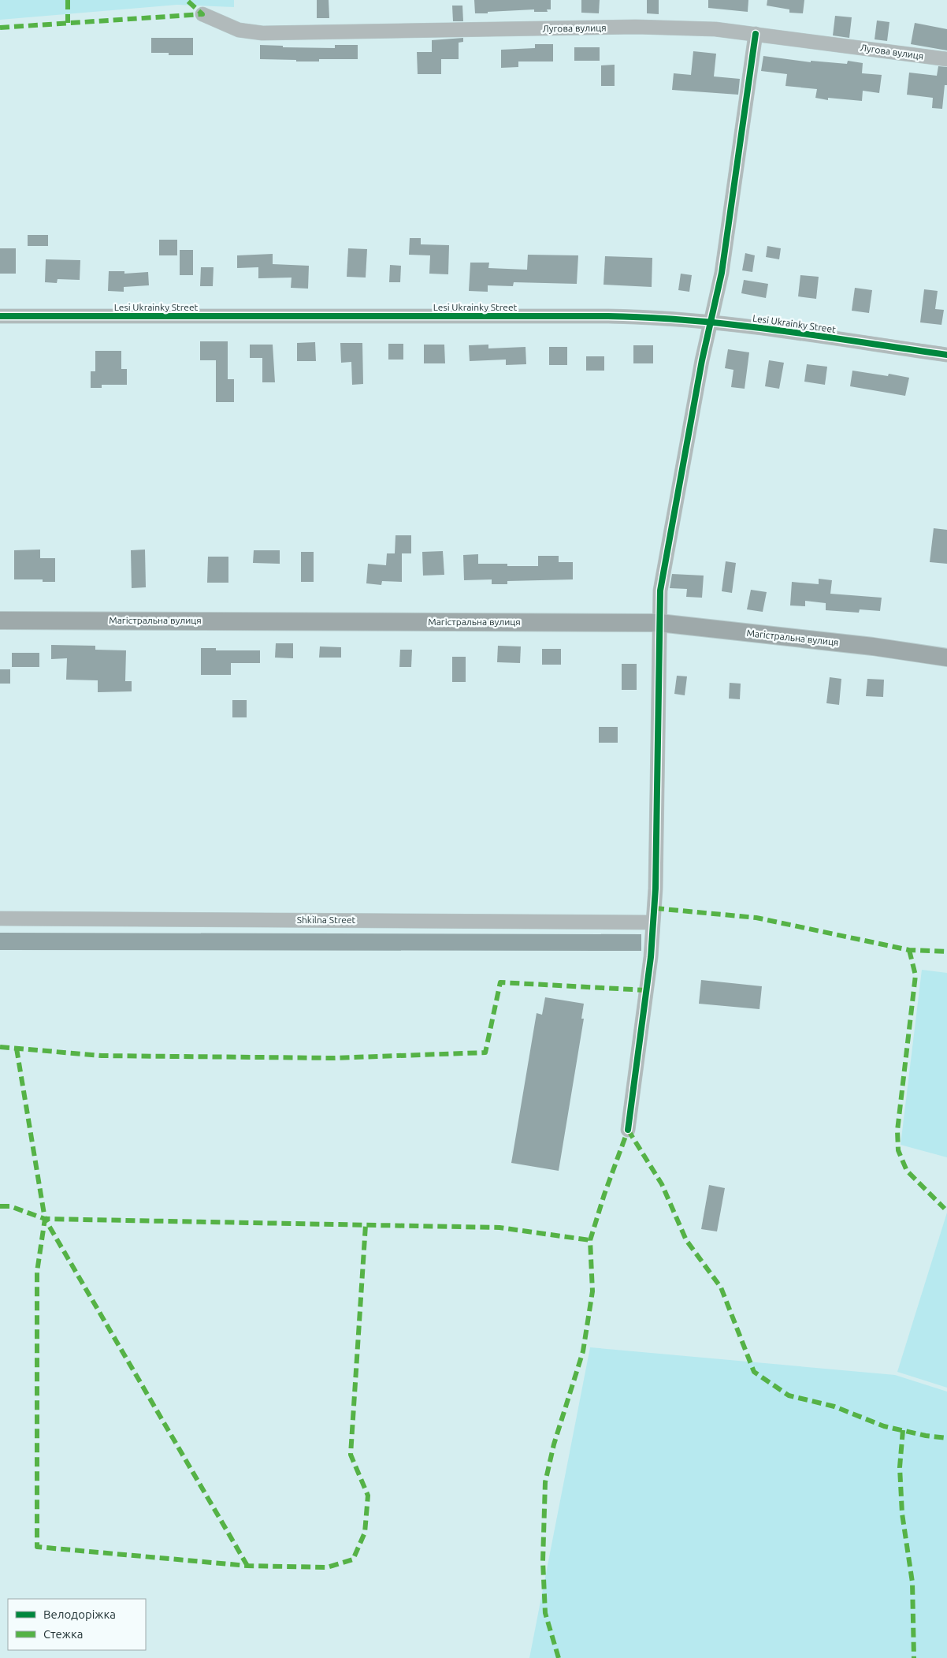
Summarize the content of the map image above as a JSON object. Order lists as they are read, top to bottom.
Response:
{
  "streets": {
    "main road": ["Магістральна вулиця"],
    "street": ["Лугова вулиця", "Lesi Ukrainky Street", "Shkilna Street"]
  },
  "legend": ["Велодоріжка", "Стежка"]
}
